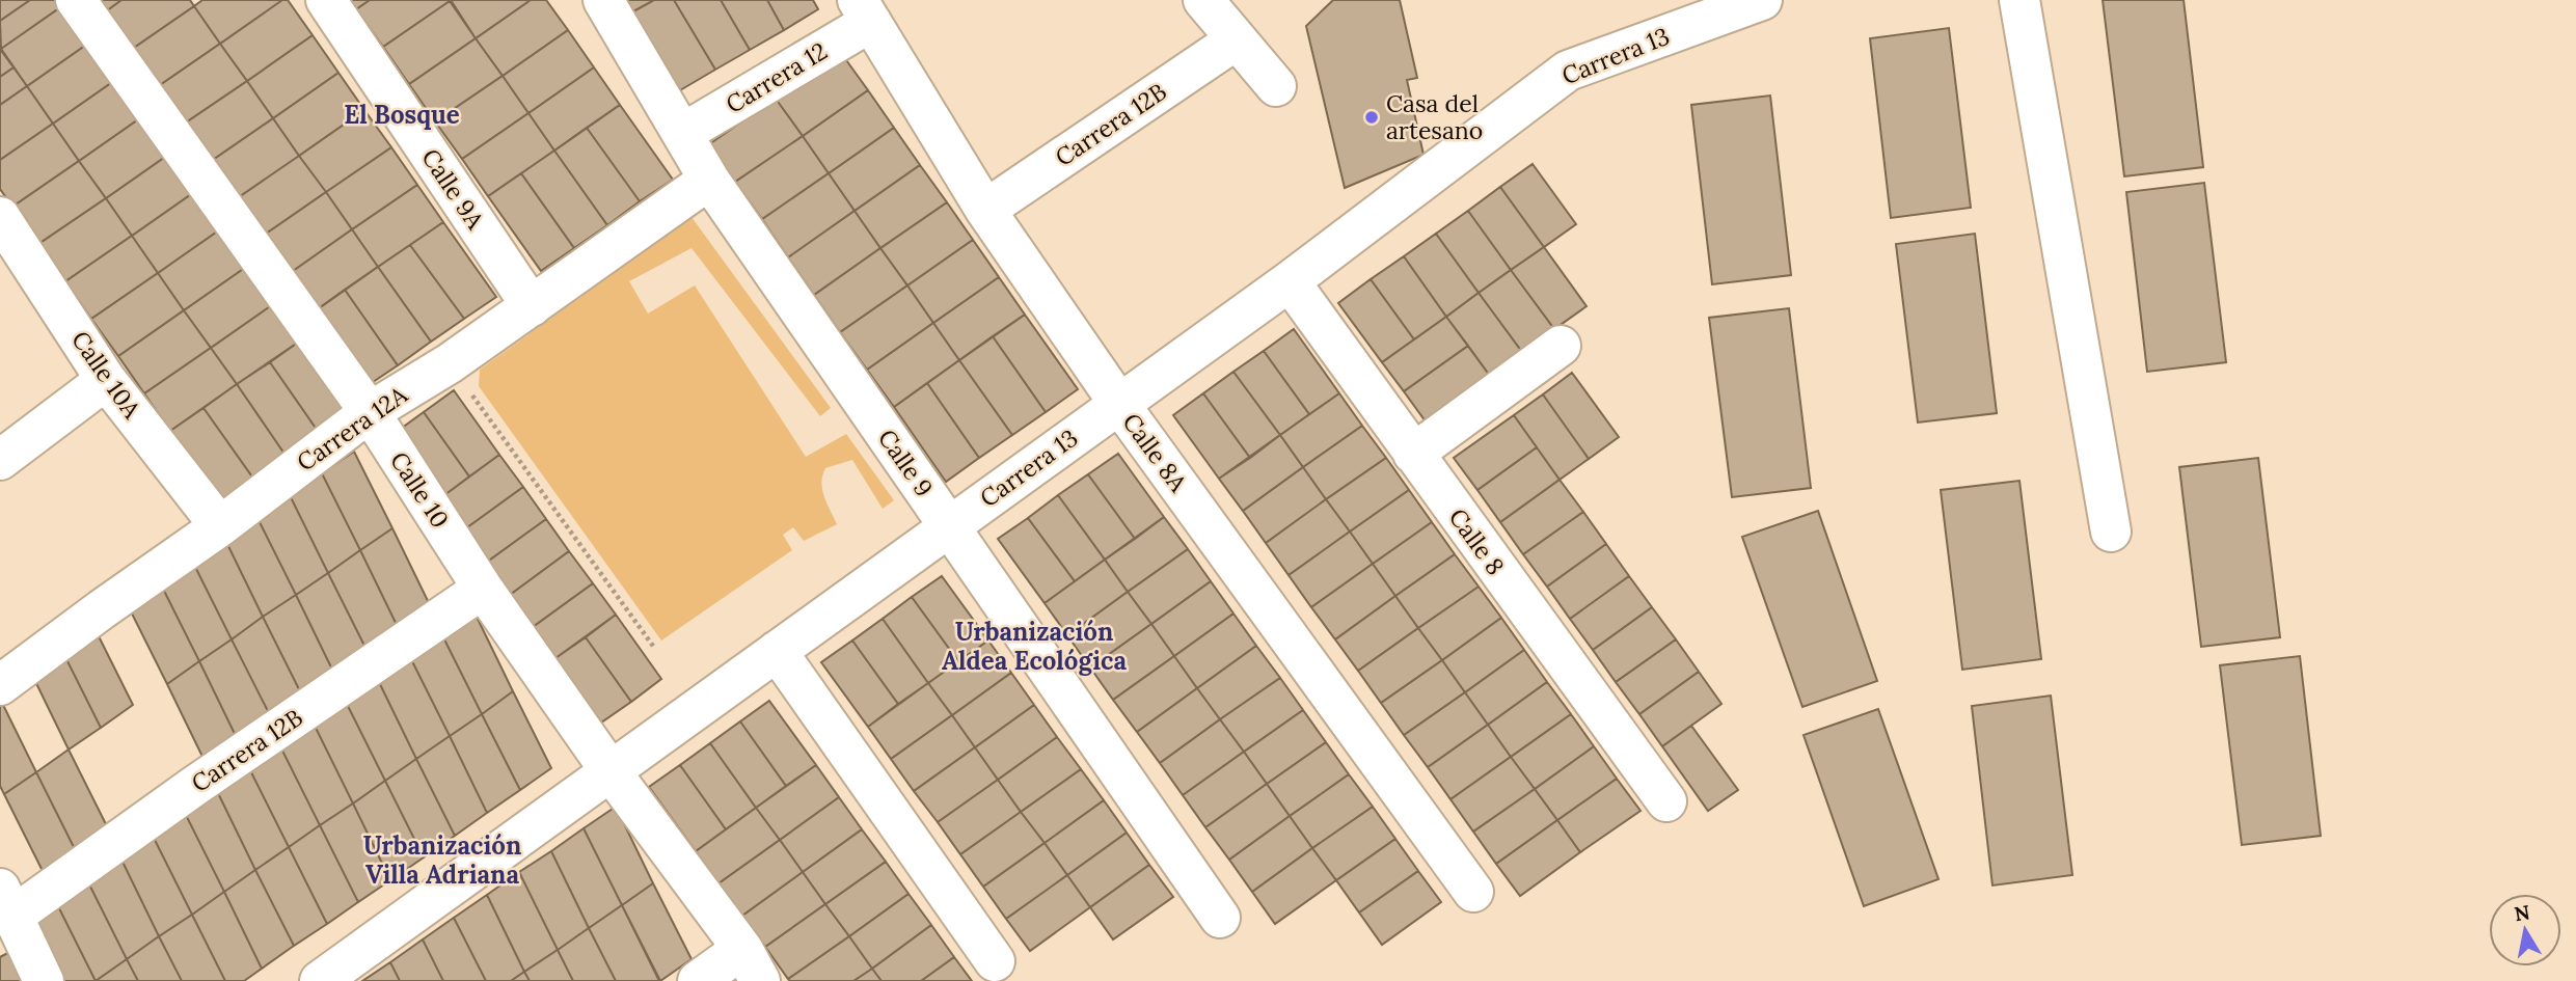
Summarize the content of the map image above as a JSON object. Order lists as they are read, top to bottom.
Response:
{
  "streets": {
    "street": [
      "Carrera 13",
      "Carrera 12",
      "Carrera 12B",
      "Calle 9A",
      "Calle 10A",
      "Carrera 12A",
      "Calle 8A",
      "Calle 9",
      "Calle 10",
      "Calle 8"
    ]
  },
  "crossings": [
    ["Carrera 13", "Calle 8A"],
    ["Carrera 13", "Calle 9"],
    ["Carrera 13", "Calle 10"],
    ["Carrera 13", "Calle 8"],
    ["Carrera 12", "Calle 8A"],
    ["Carrera 12", "Calle 9"],
    ["Carrera 12B", "Calle 8A"],
    ["Carrera 12B", "Calle 10"],
    ["Calle 9A", "Carrera 12A"],
    ["Calle 10A", "Carrera 12A"],
    ["Carrera 12A", "Calle 9"],
    ["Carrera 12A", "Calle 10"]
  ],
  "districts": ["El Bosque", "Urbanización Aldea Ecológica", "Urbanización Villa Adriana"],
  "places": ["Casa del artesano"],
  "north": "top"
}
